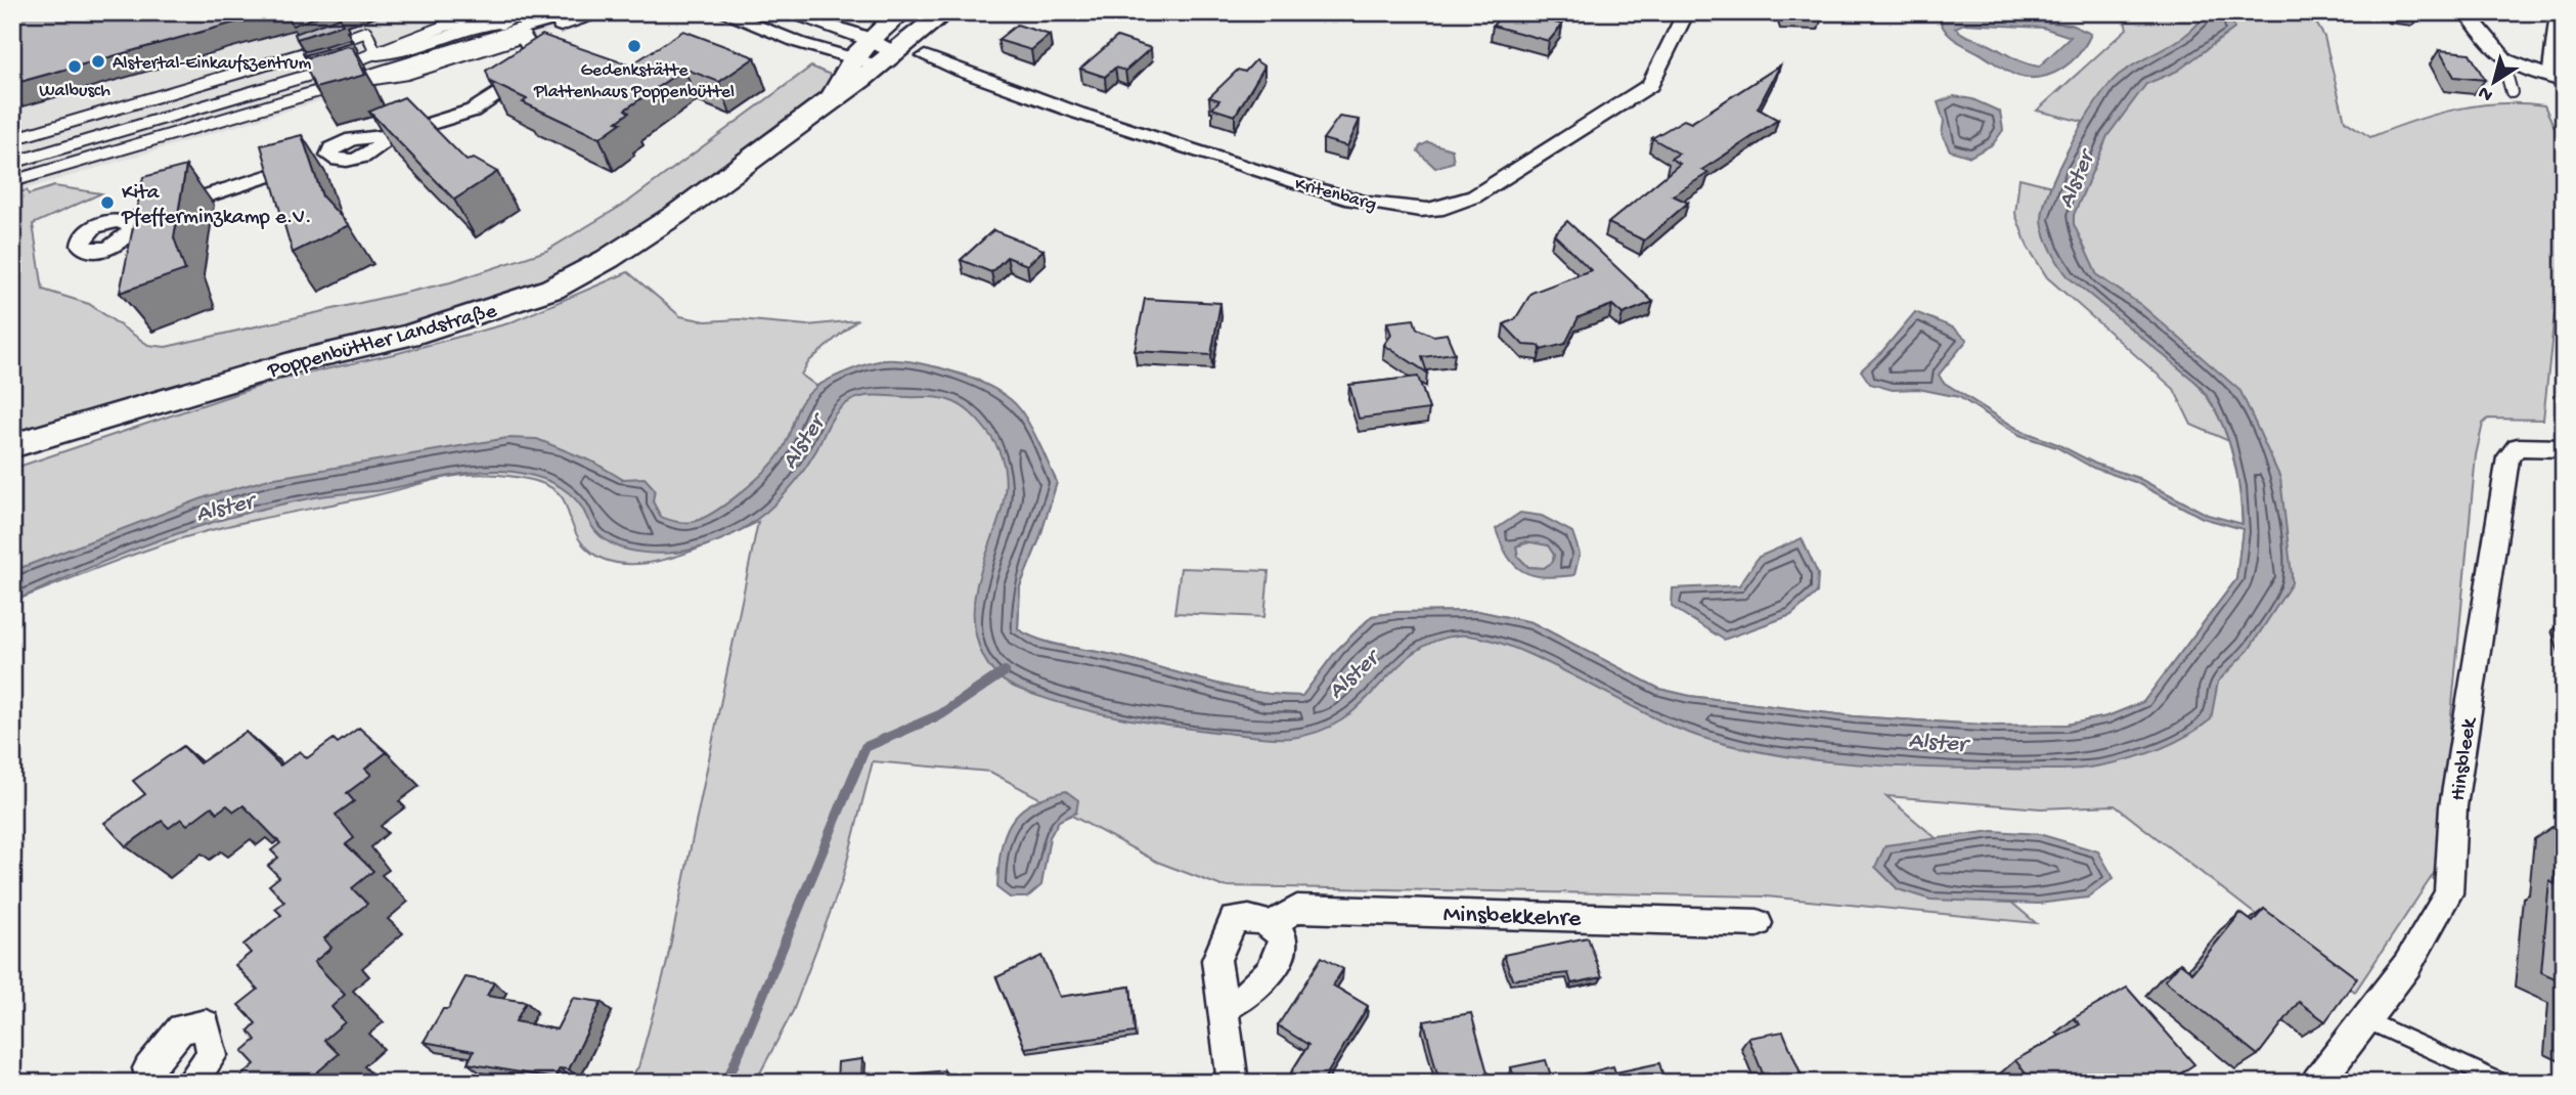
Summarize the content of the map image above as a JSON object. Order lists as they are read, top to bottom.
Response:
{
  "streets": {
    "main road": ["Poppenbüttler Landstraße"],
    "street": ["Kritenbarg", "Hinsbleek", "Minsbekkehre"]
  },
  "water": ["Alster"],
  "places": [
    "Gedenkstätte Plattenhaus Poppenbüttel",
    "Alstertal-Einkaufszentrum",
    "Walbusch",
    "Kita Pfefferminzkamp e.V."
  ],
  "north": "bottom left"
}
